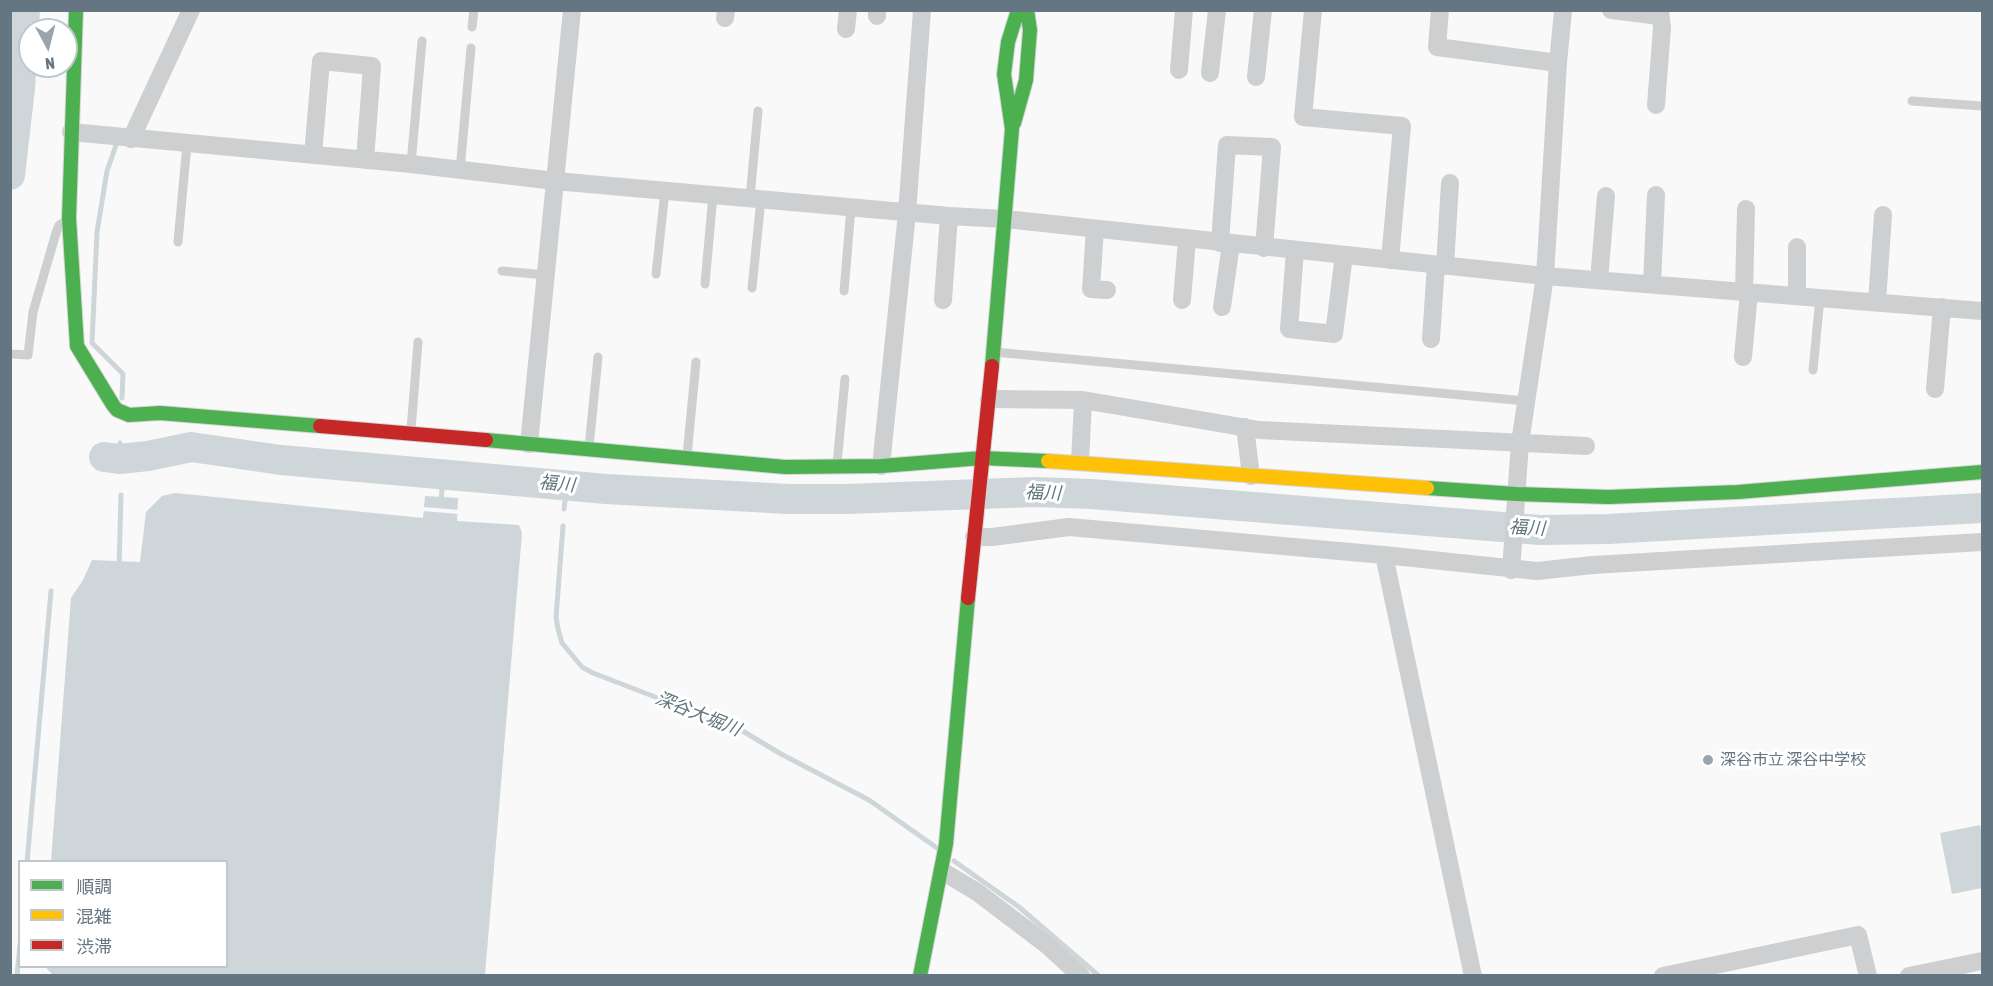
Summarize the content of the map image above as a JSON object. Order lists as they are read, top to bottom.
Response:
{
  "water": ["福川", "深谷大堀川"],
  "places": ["深谷市立 深谷中学校"],
  "legend": ["順調", "混雑", "渋滞"],
  "north": "bottom"
}
